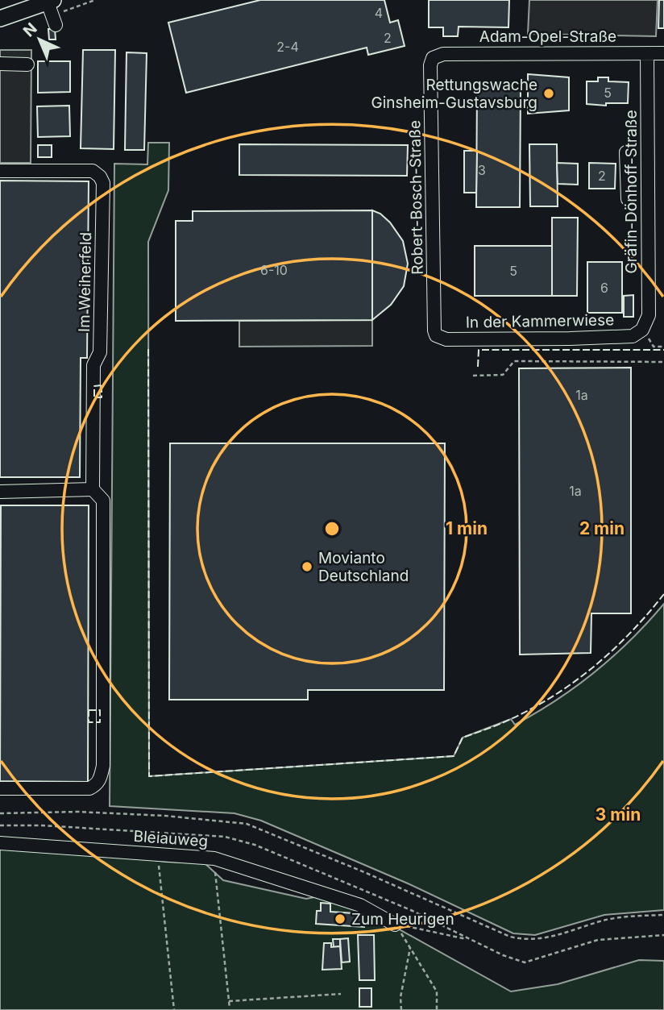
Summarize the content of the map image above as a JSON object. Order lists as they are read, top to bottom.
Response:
{
  "streets": {
    "street": [
      "Adam-Opel-Straße",
      "Gräfin-Dönhoff-Straße",
      "Robert-Bosch-Straße",
      "Im Weiherfeld",
      "In der Kammerwiese",
      "Bleiauweg"
    ]
  },
  "crossings": [
    ["Adam-Opel-Straße", "Gräfin-Dönhoff-Straße"],
    ["Adam-Opel-Straße", "Robert-Bosch-Straße"],
    ["Gräfin-Dönhoff-Straße", "In der Kammerwiese"],
    ["Robert-Bosch-Straße", "In der Kammerwiese"]
  ],
  "places": ["Rettungswache Ginsheim-Gustavsburg", "Movianto Deutschland", "Zum Heurigen"],
  "house_numbers": [
    "4",
    "2",
    "2-4",
    "5",
    "3",
    "2",
    "6-10",
    "5",
    "6",
    "1a",
    "1a"
  ],
  "north": "top left",
  "rings": ["1 min", "2 min", "3 min"]
}
